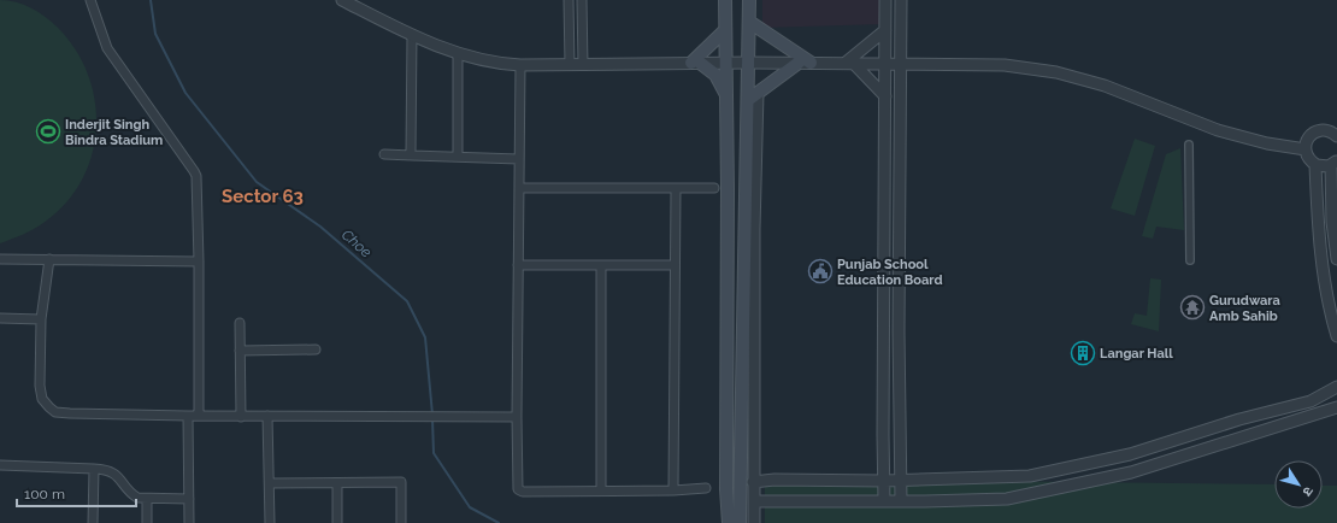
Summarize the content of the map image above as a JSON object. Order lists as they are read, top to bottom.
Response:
{
  "districts": ["Sector 63"],
  "water": ["Choe"],
  "places": {
    "sports": ["Inderjit Singh Bindra Stadium"],
    "public building": ["Punjab School Education Board"],
    "temple": ["Gurudwara Amb Sahib"],
    "building": ["Langar Hall"]
  },
  "scale_bar": "100 m",
  "north": "bottom right"
}
